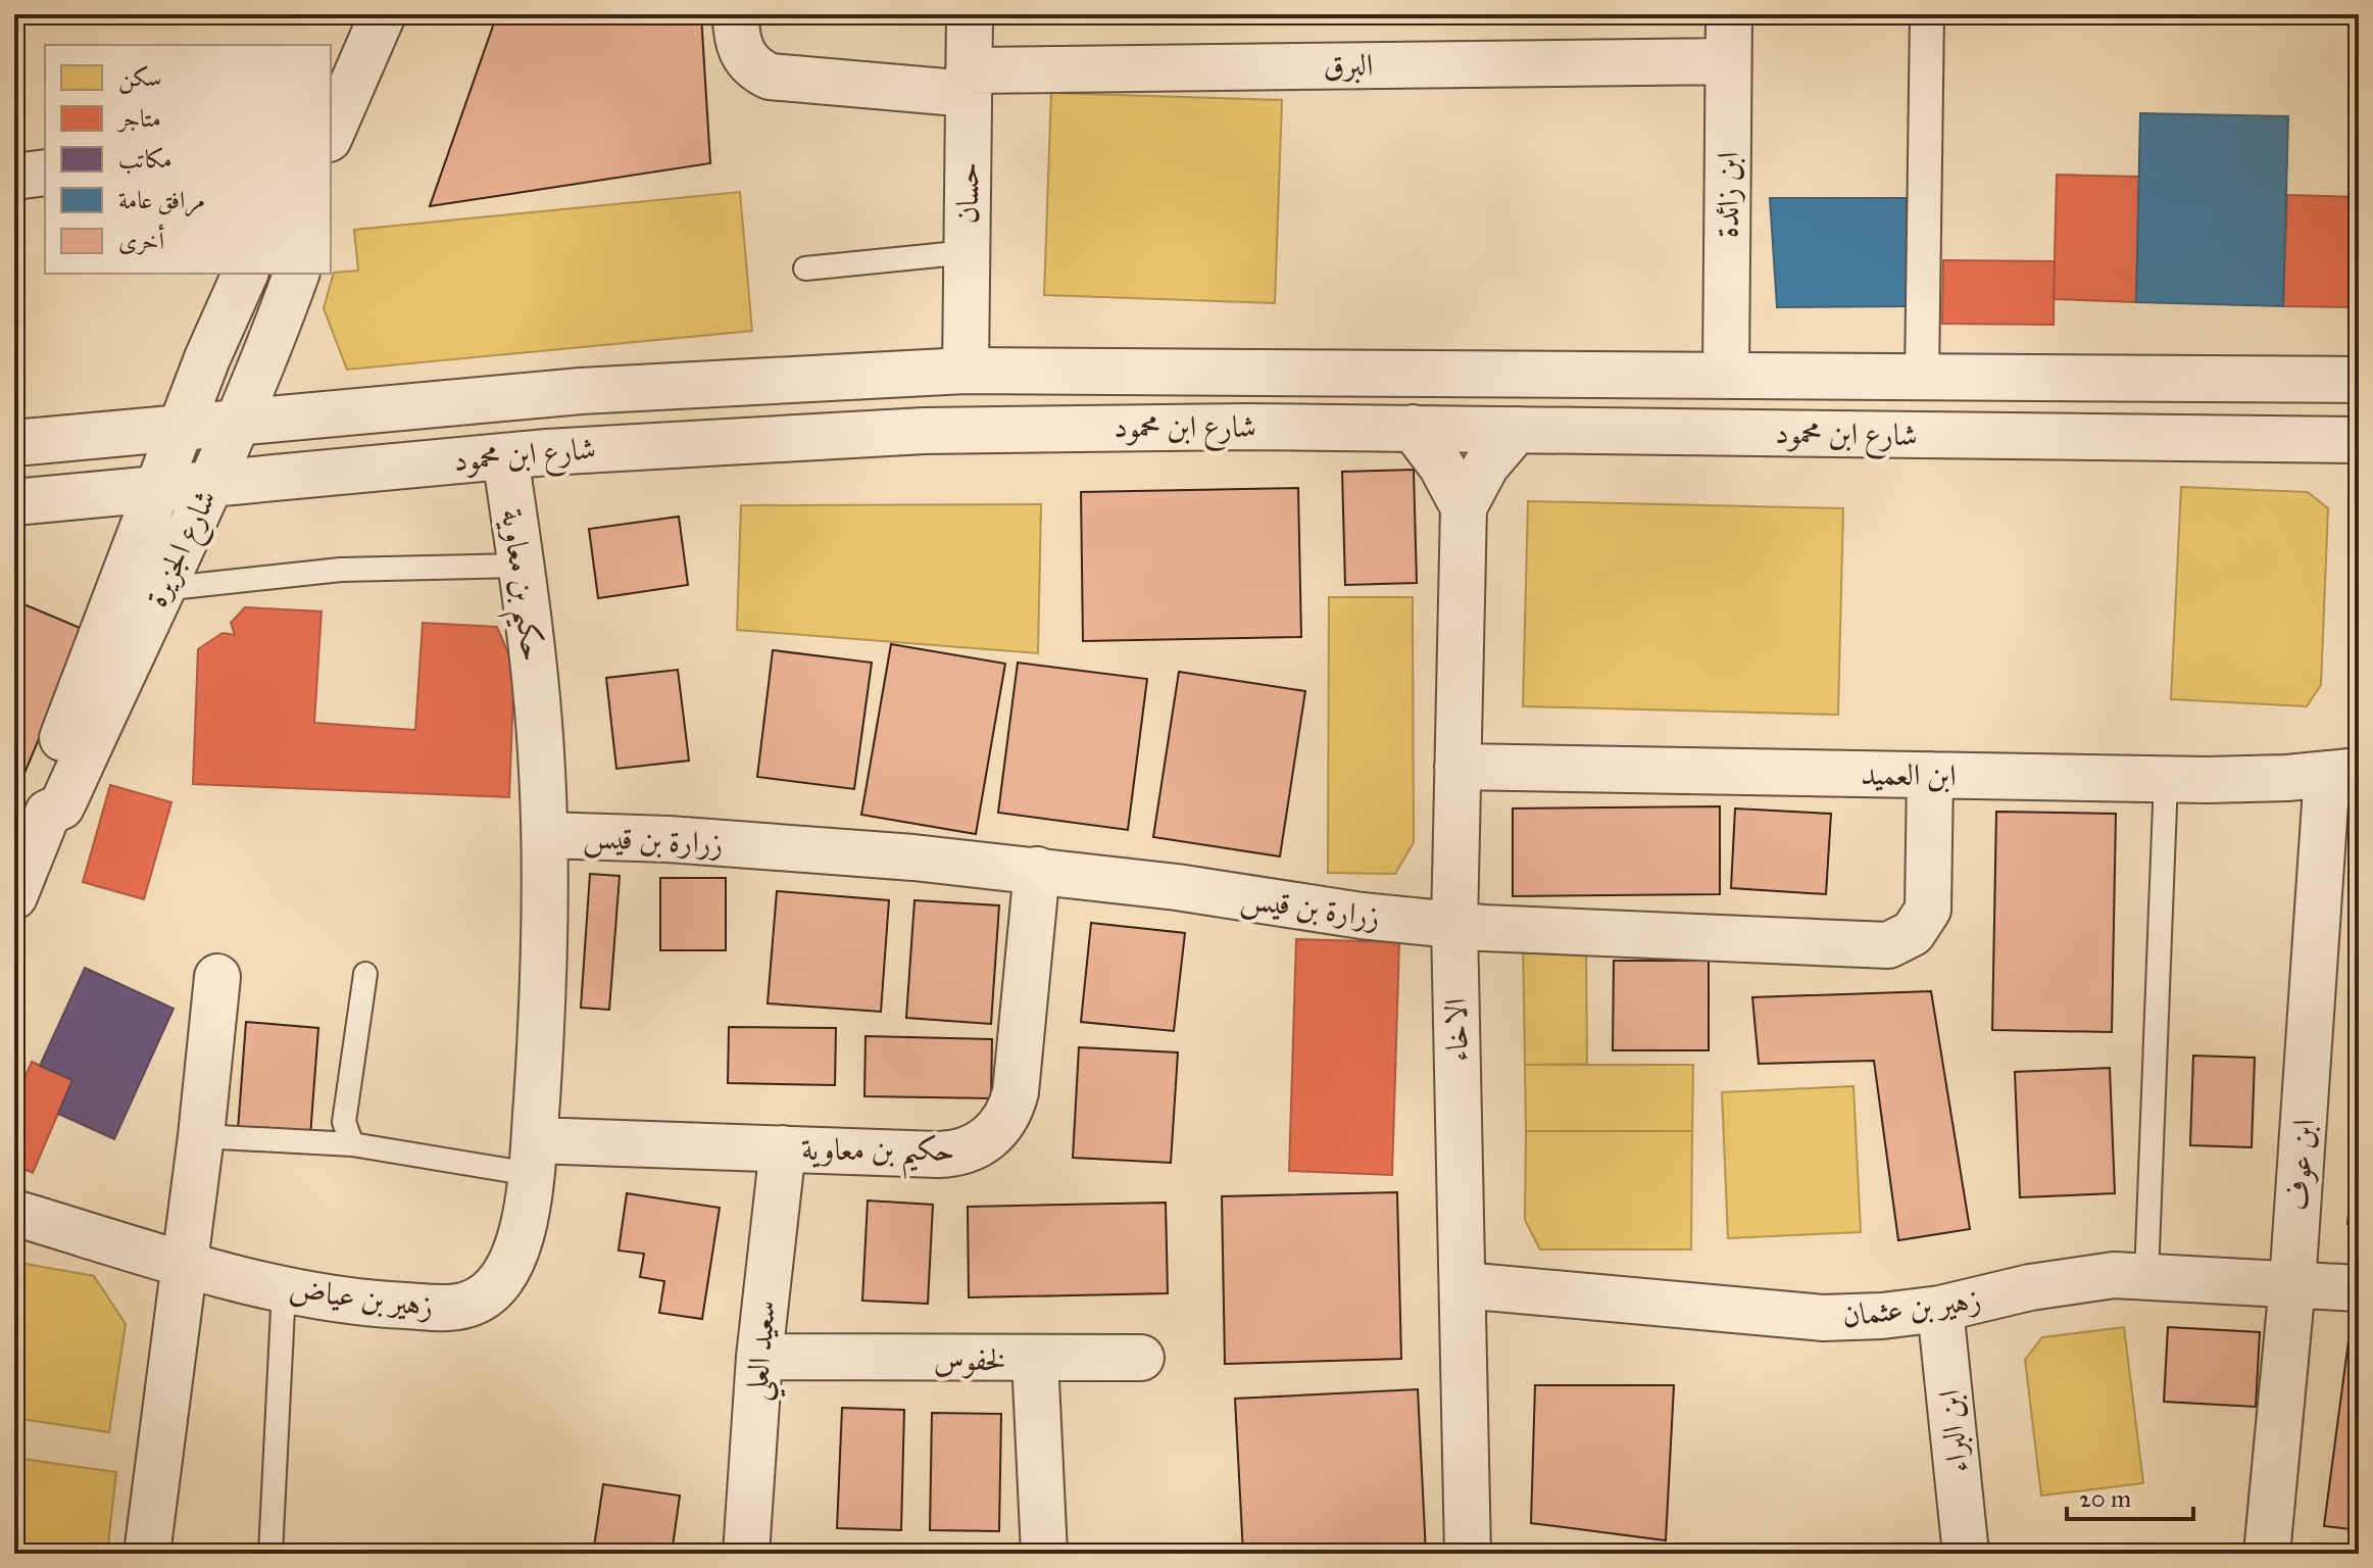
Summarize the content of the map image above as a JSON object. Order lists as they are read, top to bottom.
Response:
{
  "streets": {
    "street": [
      "البرق",
      "حسان",
      "ابن زائدة",
      "شارع ابن محمود",
      "شارع الجزيرة",
      "حكيم بن معاوية",
      "ابن العميد",
      "زرارة بن قيس",
      "الاخاء",
      "ابن عوف",
      "زهير بن عياض",
      "زهير بن عثمان",
      "سعيد العلي",
      "لخفوس",
      "ابن البراء"
    ]
  },
  "crossings": [
    ["البرق", "حسان"],
    ["البرق", "ابن زائدة"],
    ["حسان", "شارع ابن محمود"],
    ["ابن زائدة", "شارع ابن محمود"],
    ["شارع ابن محمود", "شارع الجزيرة"],
    ["شارع ابن محمود", "حكيم بن معاوية"],
    ["شارع ابن محمود", "الاخاء"],
    ["حكيم بن معاوية", "زرارة بن قيس"],
    ["حكيم بن معاوية", "زهير بن عياض"],
    ["حكيم بن معاوية", "سعيد العلي"],
    ["ابن العميد", "زرارة بن قيس"],
    ["ابن العميد", "الاخاء"],
    ["ابن العميد", "ابن عوف"],
    ["زرارة بن قيس", "الاخاء"],
    ["الاخاء", "زهير بن عثمان"],
    ["ابن عوف", "زهير بن عثمان"],
    ["زهير بن عثمان", "ابن البراء"],
    ["سعيد العلي", "لخفوس"]
  ],
  "legend": [
    "سكن",
    "متاجر",
    "مكاتب",
    "مرافق عامة",
    "أخرى"
  ],
  "scale_bar": "20 m"
}
